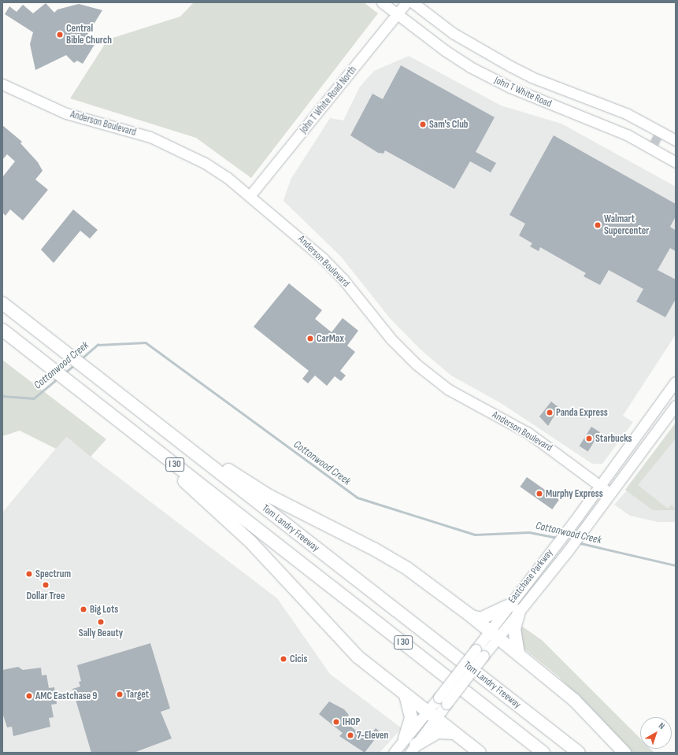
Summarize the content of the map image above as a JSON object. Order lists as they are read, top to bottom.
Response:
{
  "streets": {
    "highway": ["I 30", "Tom Landry Freeway"],
    "main road": [
      "John T White Road",
      "John T White Road North",
      "Anderson Boulevard",
      "Eastchase Parkway"
    ]
  },
  "crossings": [
    ["John T White Road", "John T White Road North"],
    ["John T White Road North", "Anderson Boulevard"],
    ["Anderson Boulevard", "Eastchase Parkway"]
  ],
  "water": ["Cottonwood Creek"],
  "places": [
    "Central Bible Church",
    "Sam's Club",
    "Walmart Supercenter",
    "CarMax",
    "Panda Express",
    "Starbucks",
    "Murphy Express",
    "Spectrum",
    "Dollar Tree",
    "Big Lots",
    "Sally Beauty",
    "Cicis",
    "Target",
    "AMC Eastchase 9",
    "IHOP",
    "7-Eleven"
  ],
  "north": "top right"
}
